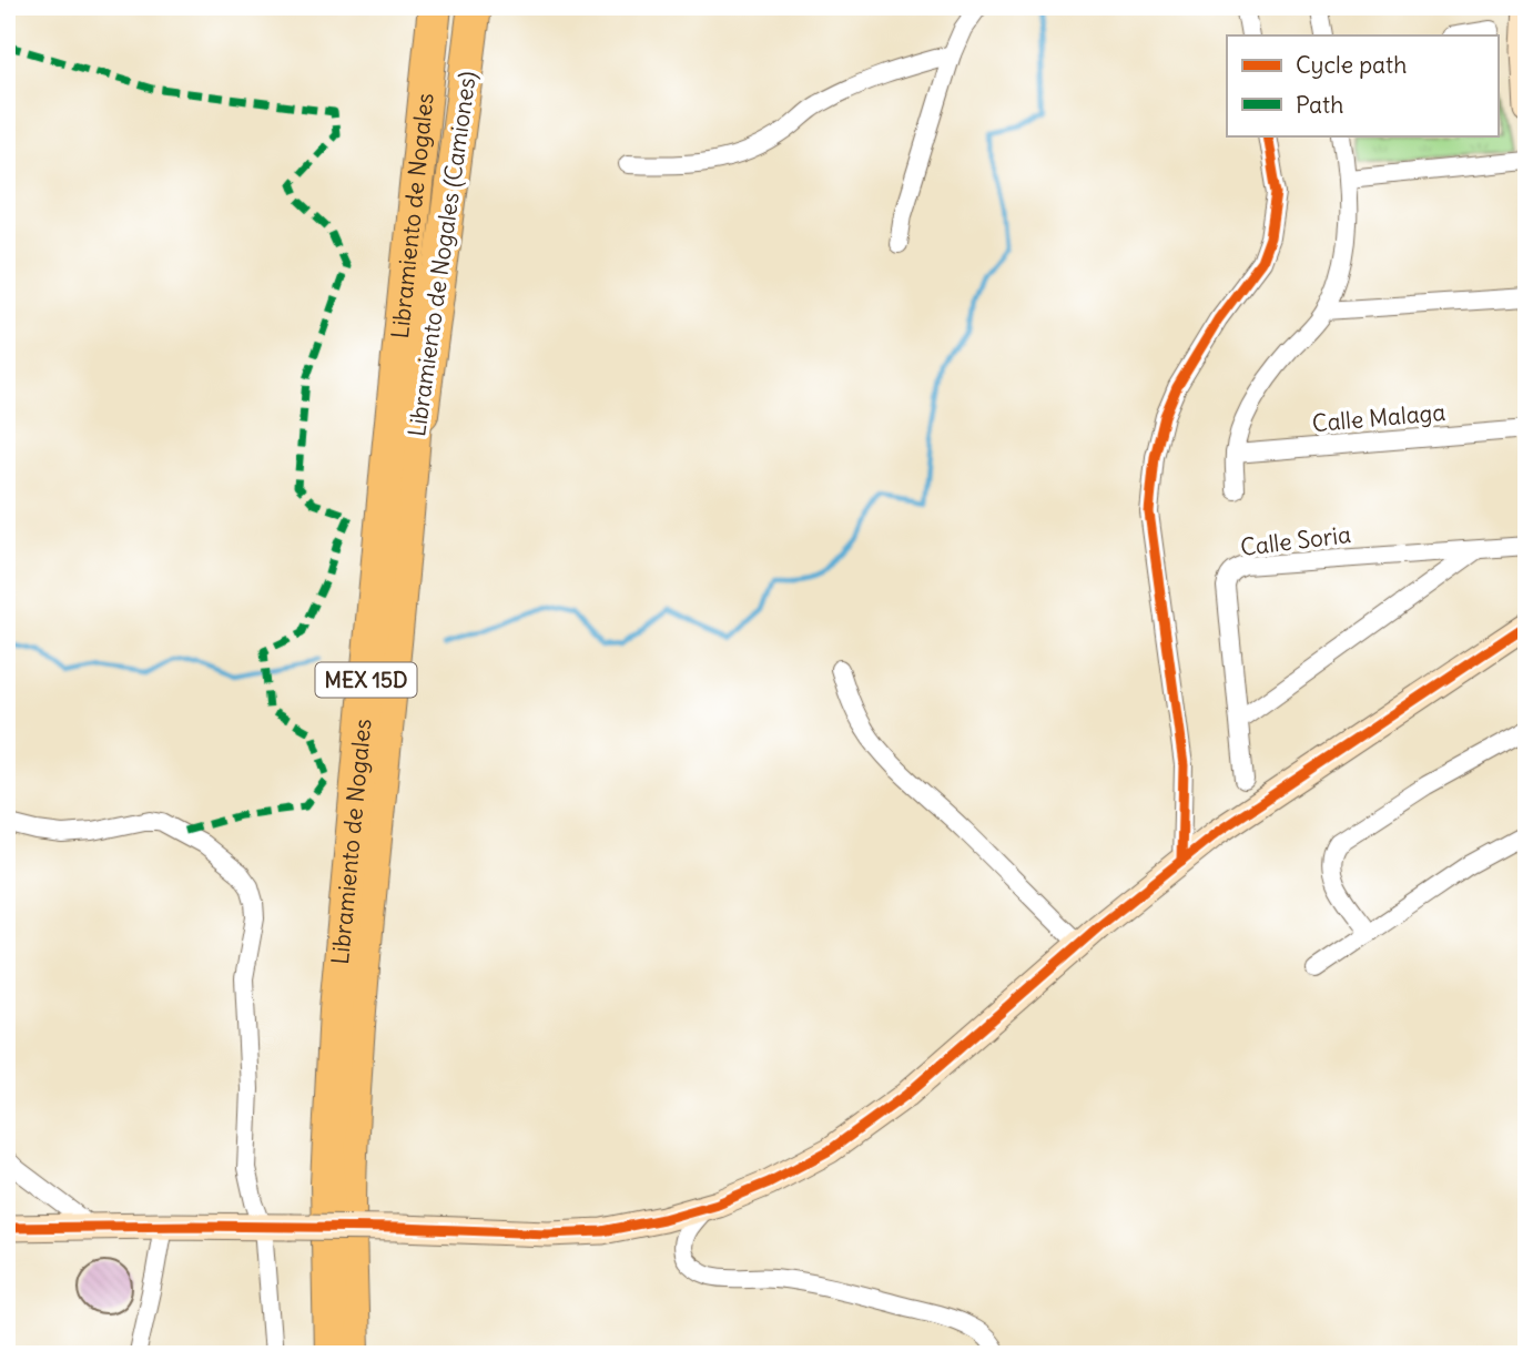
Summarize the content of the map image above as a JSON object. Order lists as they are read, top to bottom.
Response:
{
  "streets": {
    "highway": ["Libramiento de Nogales", "Libramiento de Nogales (Camiones)", "MEX 15D"],
    "street": ["Calle Malaga", "Calle Soria"]
  },
  "crossings": [
    ["Libramiento de Nogales", "Libramiento de Nogales (Camiones)"],
    ["Libramiento de Nogales", "MEX 15D"],
    ["Libramiento de Nogales (Camiones)", "MEX 15D"]
  ],
  "legend": ["Cycle path", "Path"]
}
